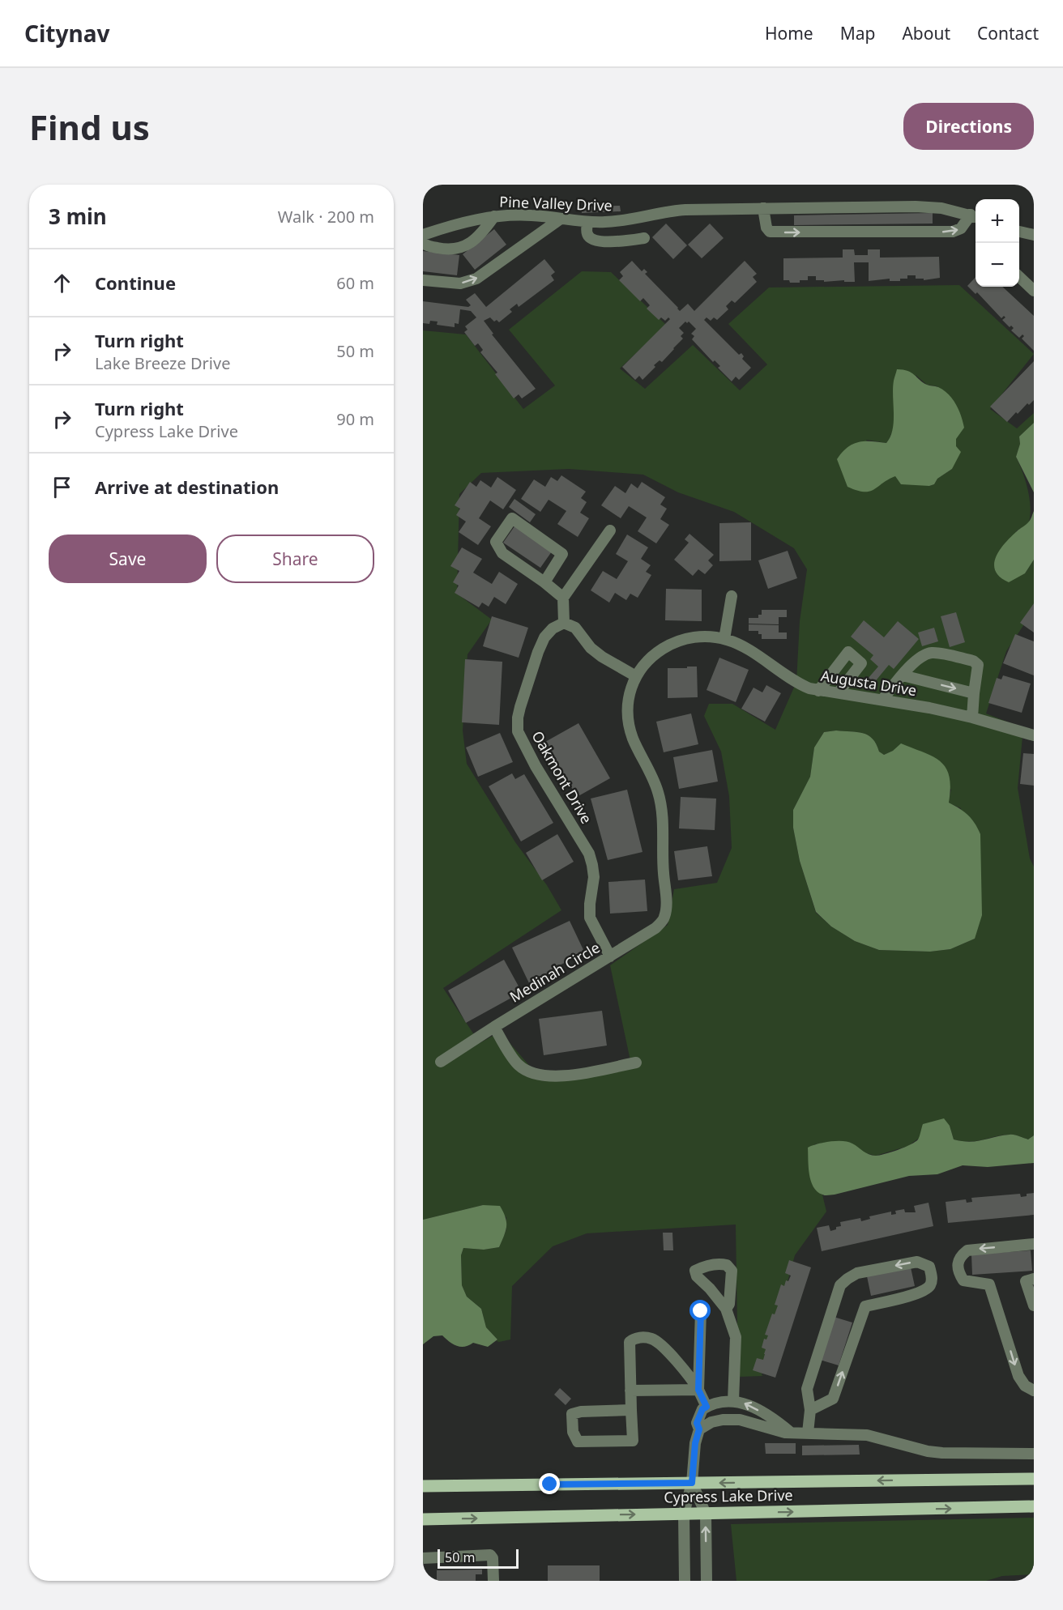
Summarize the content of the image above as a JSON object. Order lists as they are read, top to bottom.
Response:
{
  "streets": {
    "main road": ["Cypress Lake Drive"],
    "street": [
      "Pine Valley Drive",
      "Augusta Drive",
      "Oakmont Drive",
      "Medinah Circle"
    ]
  },
  "crossings": [
    ["Augusta Drive", "Medinah Circle"],
    ["Oakmont Drive", "Medinah Circle"]
  ],
  "scale_bar": "50 m",
  "page": {
    "header": "Citynav",
    "nav": [
      "Home",
      "Map",
      "About",
      "Contact"
    ],
    "buttons": [
      "Directions",
      ["Save", "Share"]
    ],
    "title": "Find us",
    "heading": ["3 min", "Walk · 200 m"],
    "map_buttons": ["+", "−"],
    "list": [
      ["Continue", "60 m"],
      ["Turn right", "Lake Breeze Drive", "50 m"],
      ["Turn right", "Cypress Lake Drive", "90 m"],
      "Arrive at destination"
    ],
    "scale": "50 m"
  }
}
